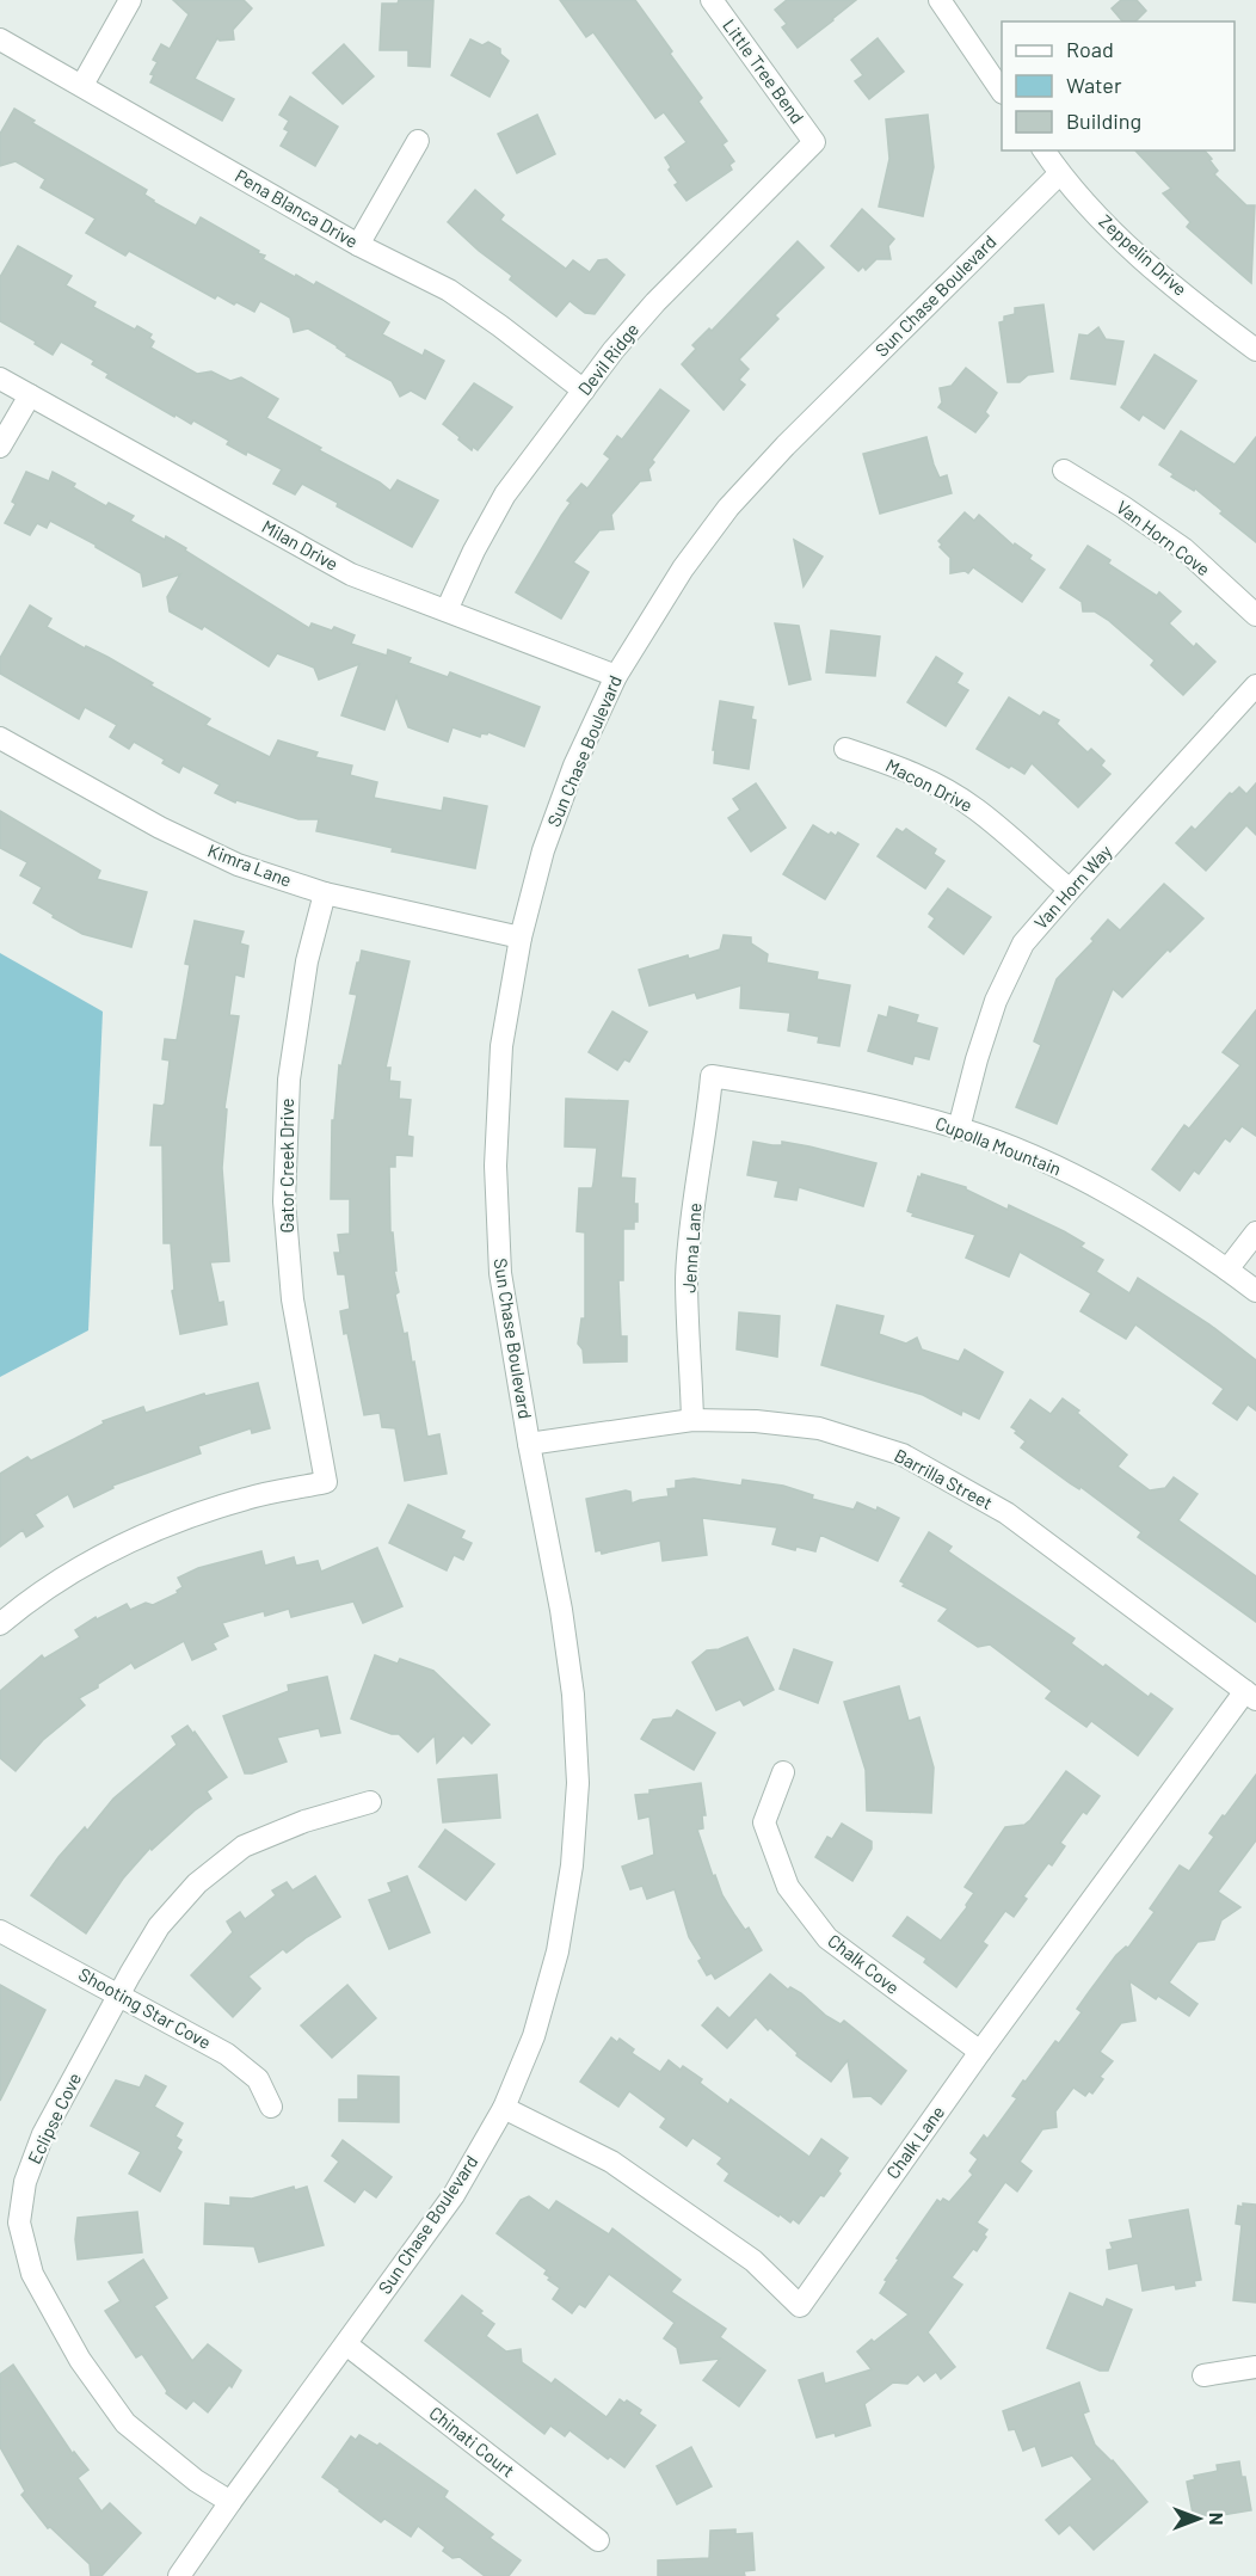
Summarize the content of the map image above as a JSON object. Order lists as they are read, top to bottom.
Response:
{
  "streets": {
    "street": [
      "Little Tree Bend",
      "Pena Blanca Drive",
      "Zeppelin Drive",
      "Sun Chase Boulevard",
      "Devil Ridge",
      "Van Horn Cove",
      "Milan Drive",
      "Macon Drive",
      "Kimra Lane",
      "Van Horn Way",
      "Cupolla Mountain",
      "Gator Creek Drive",
      "Jenna Lane",
      "Barrilla Street",
      "Chalk Cove",
      "Shooting Star Cove",
      "Eclipse Cove",
      "Chalk Lane",
      "Chinati Court"
    ]
  },
  "crossings": [
    ["Little Tree Bend", "Devil Ridge"],
    ["Pena Blanca Drive", "Devil Ridge"],
    ["Zeppelin Drive", "Sun Chase Boulevard"],
    ["Sun Chase Boulevard", "Milan Drive"],
    ["Sun Chase Boulevard", "Kimra Lane"],
    ["Sun Chase Boulevard", "Barrilla Street"],
    ["Sun Chase Boulevard", "Eclipse Cove"],
    ["Sun Chase Boulevard", "Chalk Lane"],
    ["Sun Chase Boulevard", "Chinati Court"],
    ["Devil Ridge", "Milan Drive"],
    ["Macon Drive", "Van Horn Way"],
    ["Kimra Lane", "Gator Creek Drive"],
    ["Van Horn Way", "Cupolla Mountain"],
    ["Cupolla Mountain", "Jenna Lane"],
    ["Jenna Lane", "Barrilla Street"],
    ["Barrilla Street", "Chalk Lane"],
    ["Chalk Cove", "Chalk Lane"],
    ["Shooting Star Cove", "Eclipse Cove"]
  ],
  "legend": ["Road", "Water", "Building"],
  "north": "right"
}
